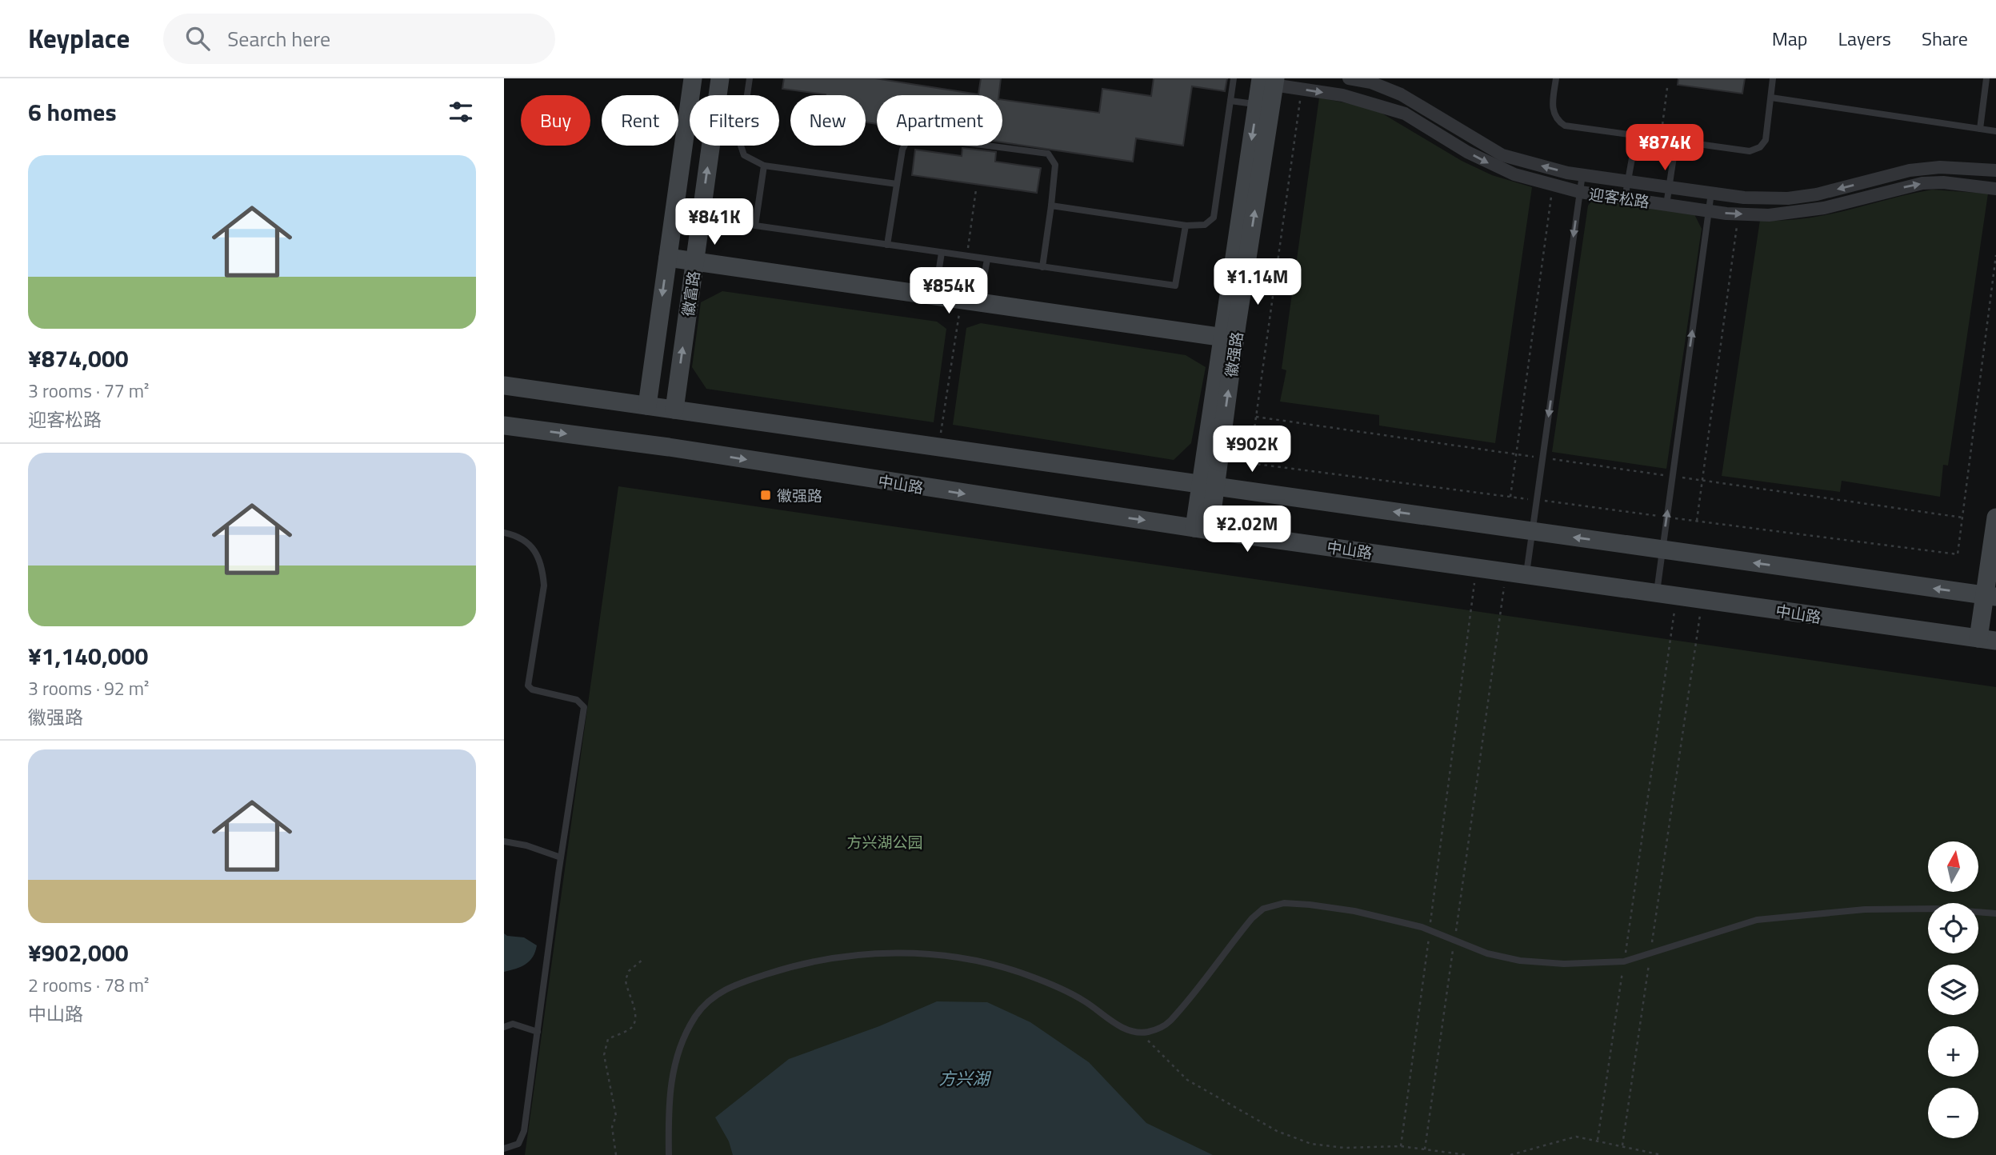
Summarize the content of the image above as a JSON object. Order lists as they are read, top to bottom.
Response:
{
  "streets": {
    "main road": ["徽富路", "徽强路", "中山路"],
    "street": ["迎客松路"]
  },
  "crossings": [
    ["迎客松路", "徽强路"],
    ["徽强路", "中山路"]
  ],
  "water": ["方兴湖"],
  "parks": ["方兴湖公园"],
  "places": {
    "transit": ["徽强路"]
  },
  "north": "top",
  "page": {
    "header": "Keyplace",
    "search": "Search here",
    "nav": ["Map", "Layers", "Share"],
    "heading": "6 homes",
    "chip": [
      "Buy",
      "Rent",
      "Filters",
      "New",
      "Apartment"
    ],
    "price": [
      "¥874K",
      "¥841K",
      "¥1.14M",
      "¥854K",
      "¥902K",
      "¥2.02M"
    ],
    "list": [
      {
        "name": "¥874,000",
        "note": "3 rooms · 77 m² · 迎客松路"
      },
      {
        "name": "¥1,140,000",
        "note": "3 rooms · 92 m² · 徽强路"
      },
      {
        "name": "¥902,000",
        "note": "2 rooms · 78 m² · 中山路"
      }
    ],
    "map_buttons": ["+", "−"]
  }
}
